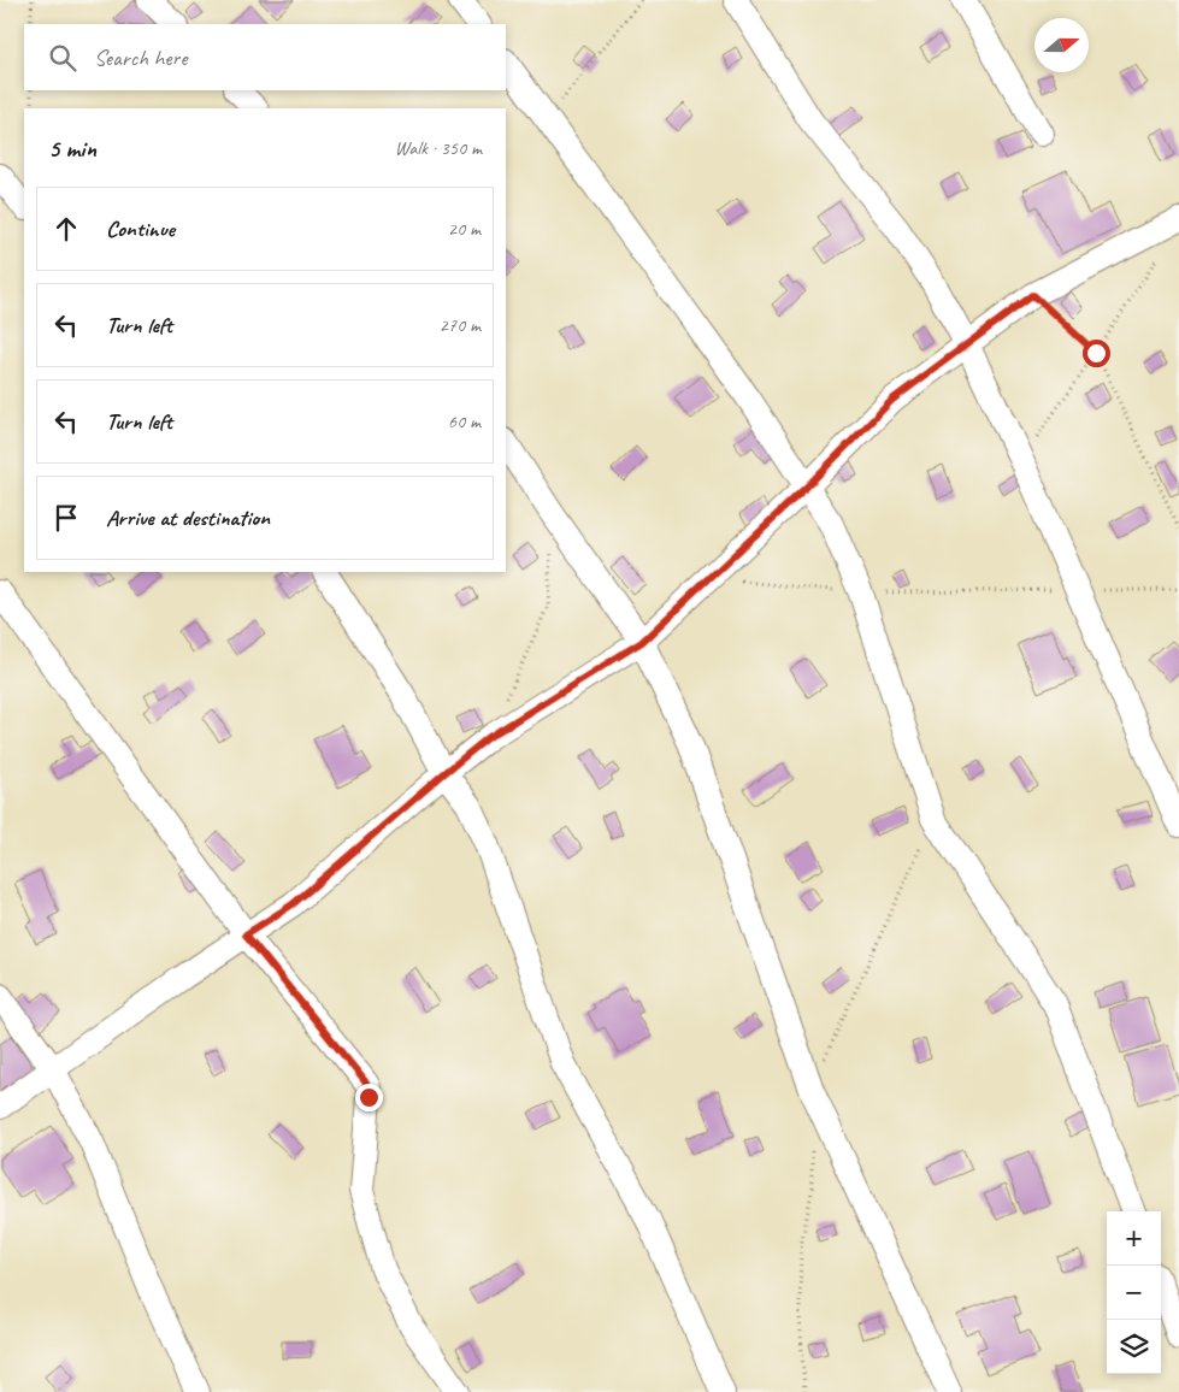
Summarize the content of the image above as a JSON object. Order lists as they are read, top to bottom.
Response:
{
  "north": "right",
  "page": {
    "search": "Search here",
    "heading": ["5 min", "Walk · 350 m"],
    "list": [
      ["Continue", "20 m"],
      ["Turn left", "270 m"],
      ["Turn left", "60 m"],
      "Arrive at destination"
    ],
    "map_buttons": ["+", "−"]
  }
}
